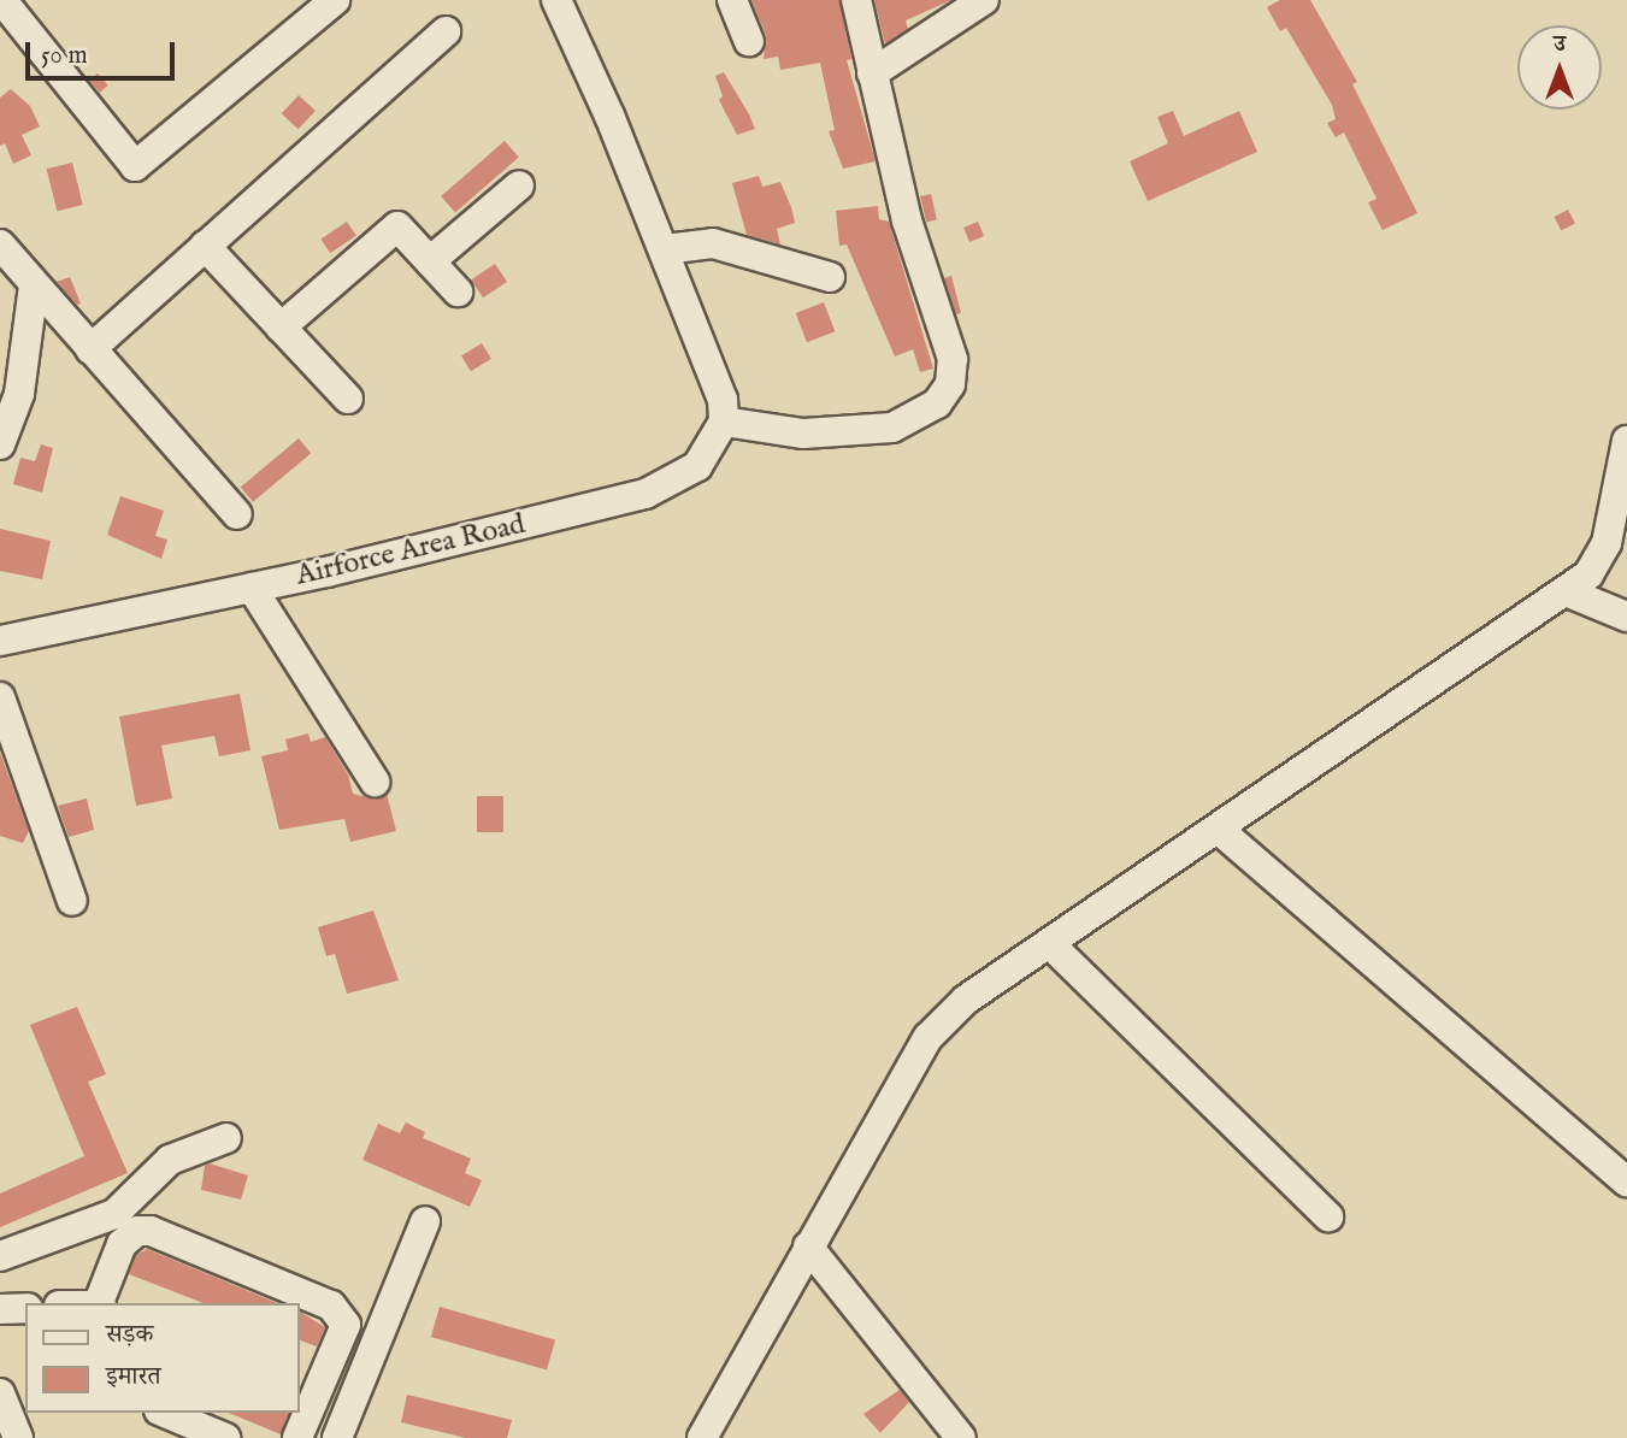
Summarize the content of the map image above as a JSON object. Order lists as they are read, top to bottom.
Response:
{
  "streets": {
    "street": ["Airforce Area Road"]
  },
  "legend": ["सड़क", "इमारत"],
  "scale_bar": "50 m",
  "north": "top"
}
